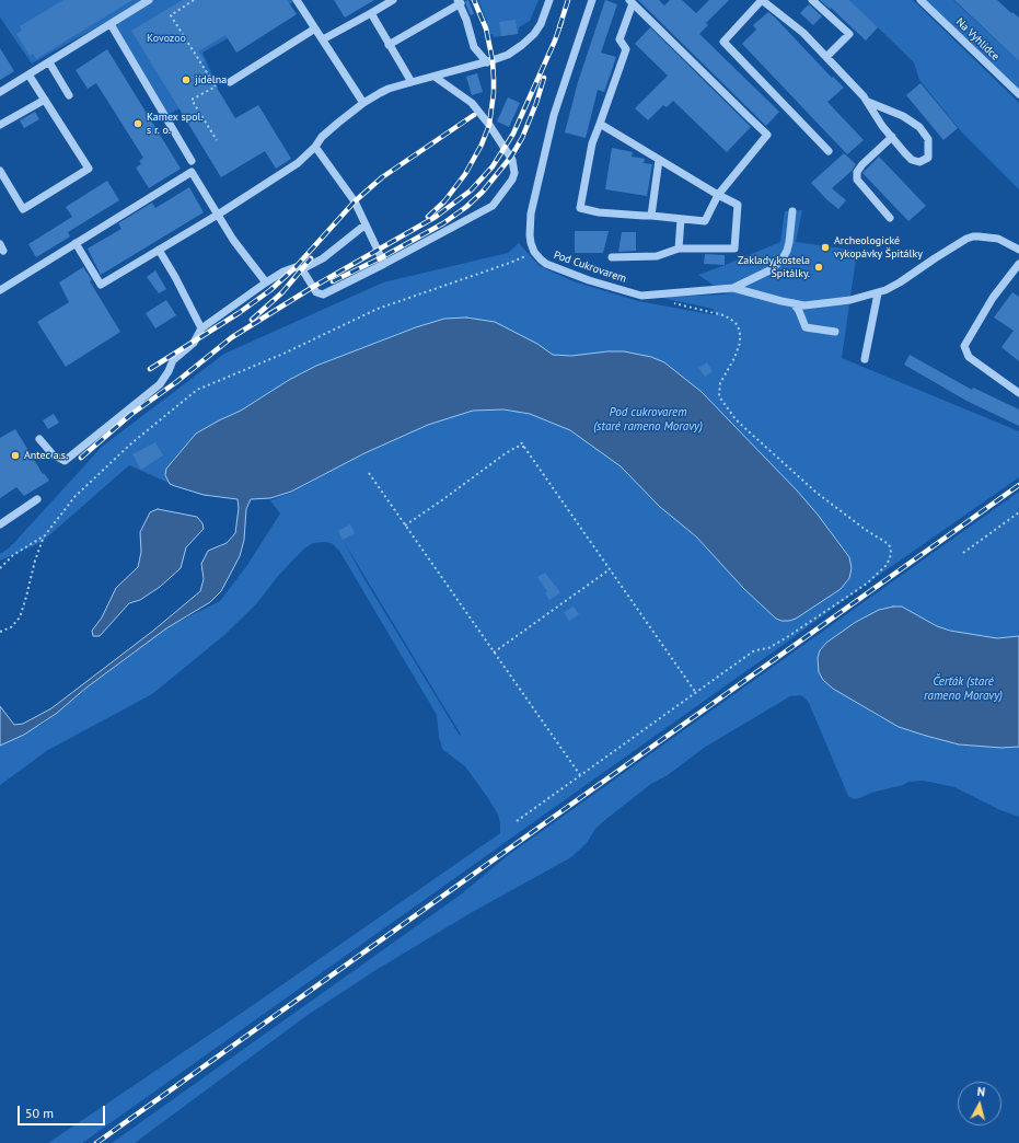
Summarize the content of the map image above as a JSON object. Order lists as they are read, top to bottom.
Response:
{
  "streets": {
    "street": ["Na Vyhlídce", "Pod Cukrovarem"]
  },
  "water": ["Pod cukrovarem (staré rameno Moravy)", "Čerťák (staré rameno Moravy)"],
  "parks": ["Kovozoo"],
  "places": [
    "jídelna",
    "Kamex spol. s r. o.",
    "Archeologické vykopávky Špitálky",
    "Zaklady kostela Špitálky.",
    "Antec a.s."
  ],
  "scale_bar": "50 m",
  "north": "top"
}
